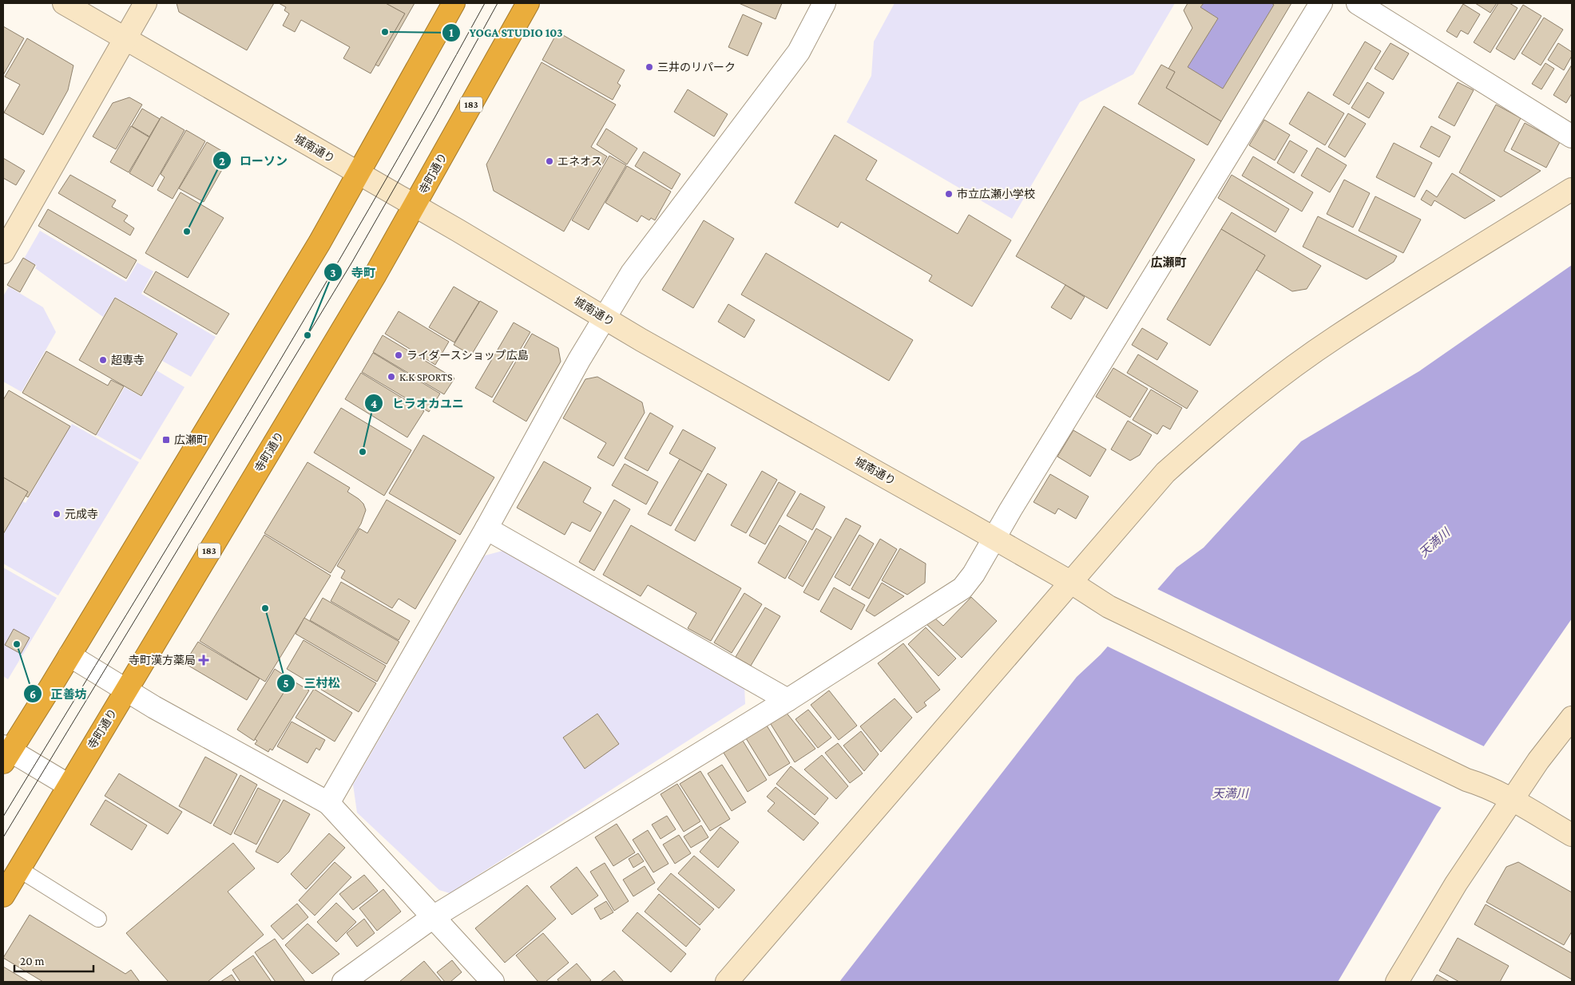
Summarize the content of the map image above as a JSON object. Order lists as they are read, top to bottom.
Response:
{
  "streets": {
    "highway": ["183", "寺町通り"],
    "street": ["城南通り"]
  },
  "crossings": [
    ["城南通り", "寺町通り"]
  ],
  "districts": ["広瀬町"],
  "water": ["天満川"],
  "places": {
    "other": [
      "YOGA STUDIO 103",
      "三井のリパーク",
      "エネオス",
      "市立広瀬小学校",
      "ローソン",
      "寺町",
      "ライダースショップ広島",
      "超専寺",
      "K.K SPORTS",
      "ヒラオカユニ",
      "元成寺",
      "三村松",
      "正善坊"
    ],
    "transit": ["広瀬町"],
    "health": ["寺町漢方薬局"]
  },
  "scale_bar": "20 m"
}
